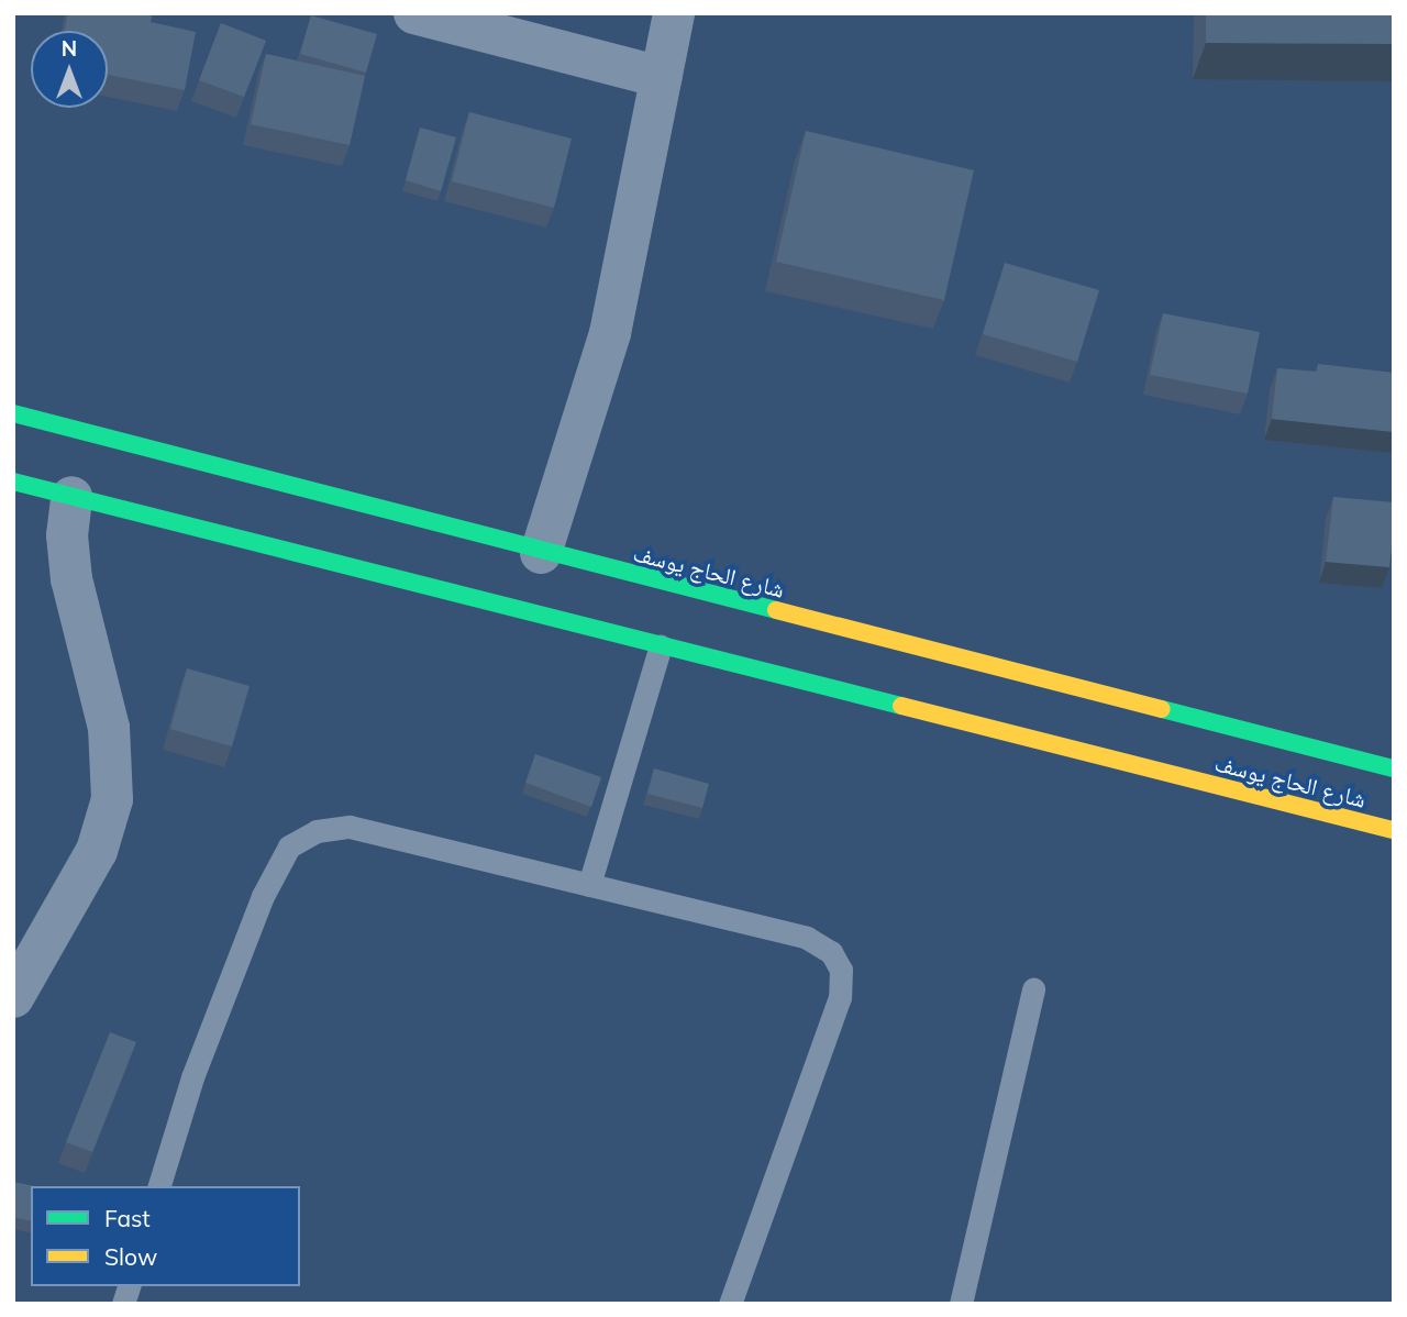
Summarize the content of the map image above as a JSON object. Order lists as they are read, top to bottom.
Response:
{
  "streets": {
    "main road": ["شارع الحاج يوسف"]
  },
  "legend": ["Fast", "Slow"],
  "north": "top"
}
